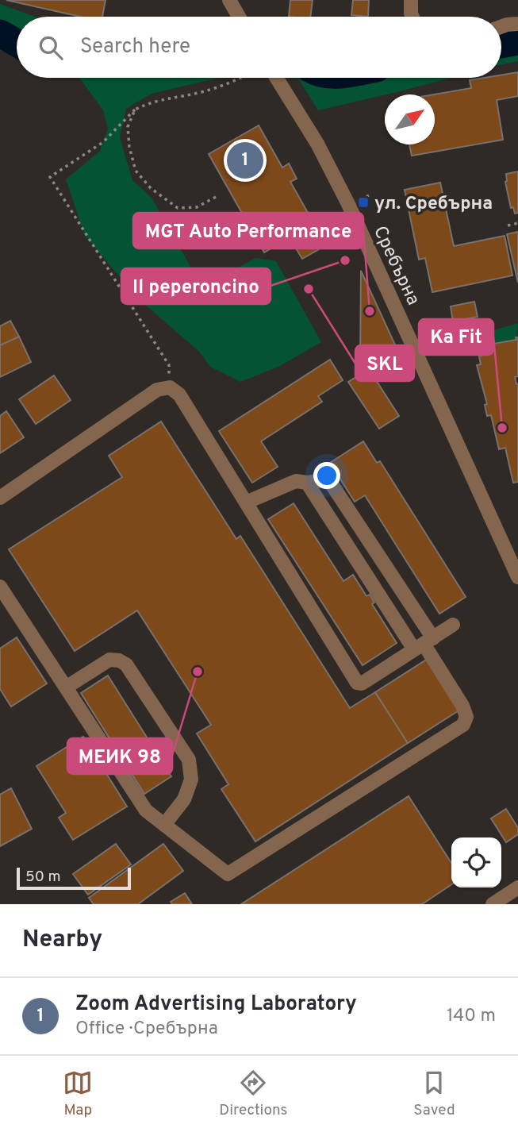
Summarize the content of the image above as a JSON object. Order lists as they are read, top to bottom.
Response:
{
  "streets": {
    "street": ["Сребърна"]
  },
  "places": {
    "transit": ["ул. Сребърна"],
    "other": [
      "Il peperoncino",
      "SKL",
      "MGT Auto Performance",
      "Ka Fit",
      "МЕИК 98"
    ]
  },
  "scale_bar": "50 m",
  "north": "top right",
  "page": {
    "search": "Search here",
    "pins": "1",
    "scale": "50 m",
    "heading": "Nearby",
    "list": [
      {
        "mark": "1",
        "name": "Zoom Advertising Laboratory",
        "note": "Office · Сребърна",
        "value": "140 m"
      }
    ],
    "nav": ["Map", "Directions", "Saved"]
  }
}
